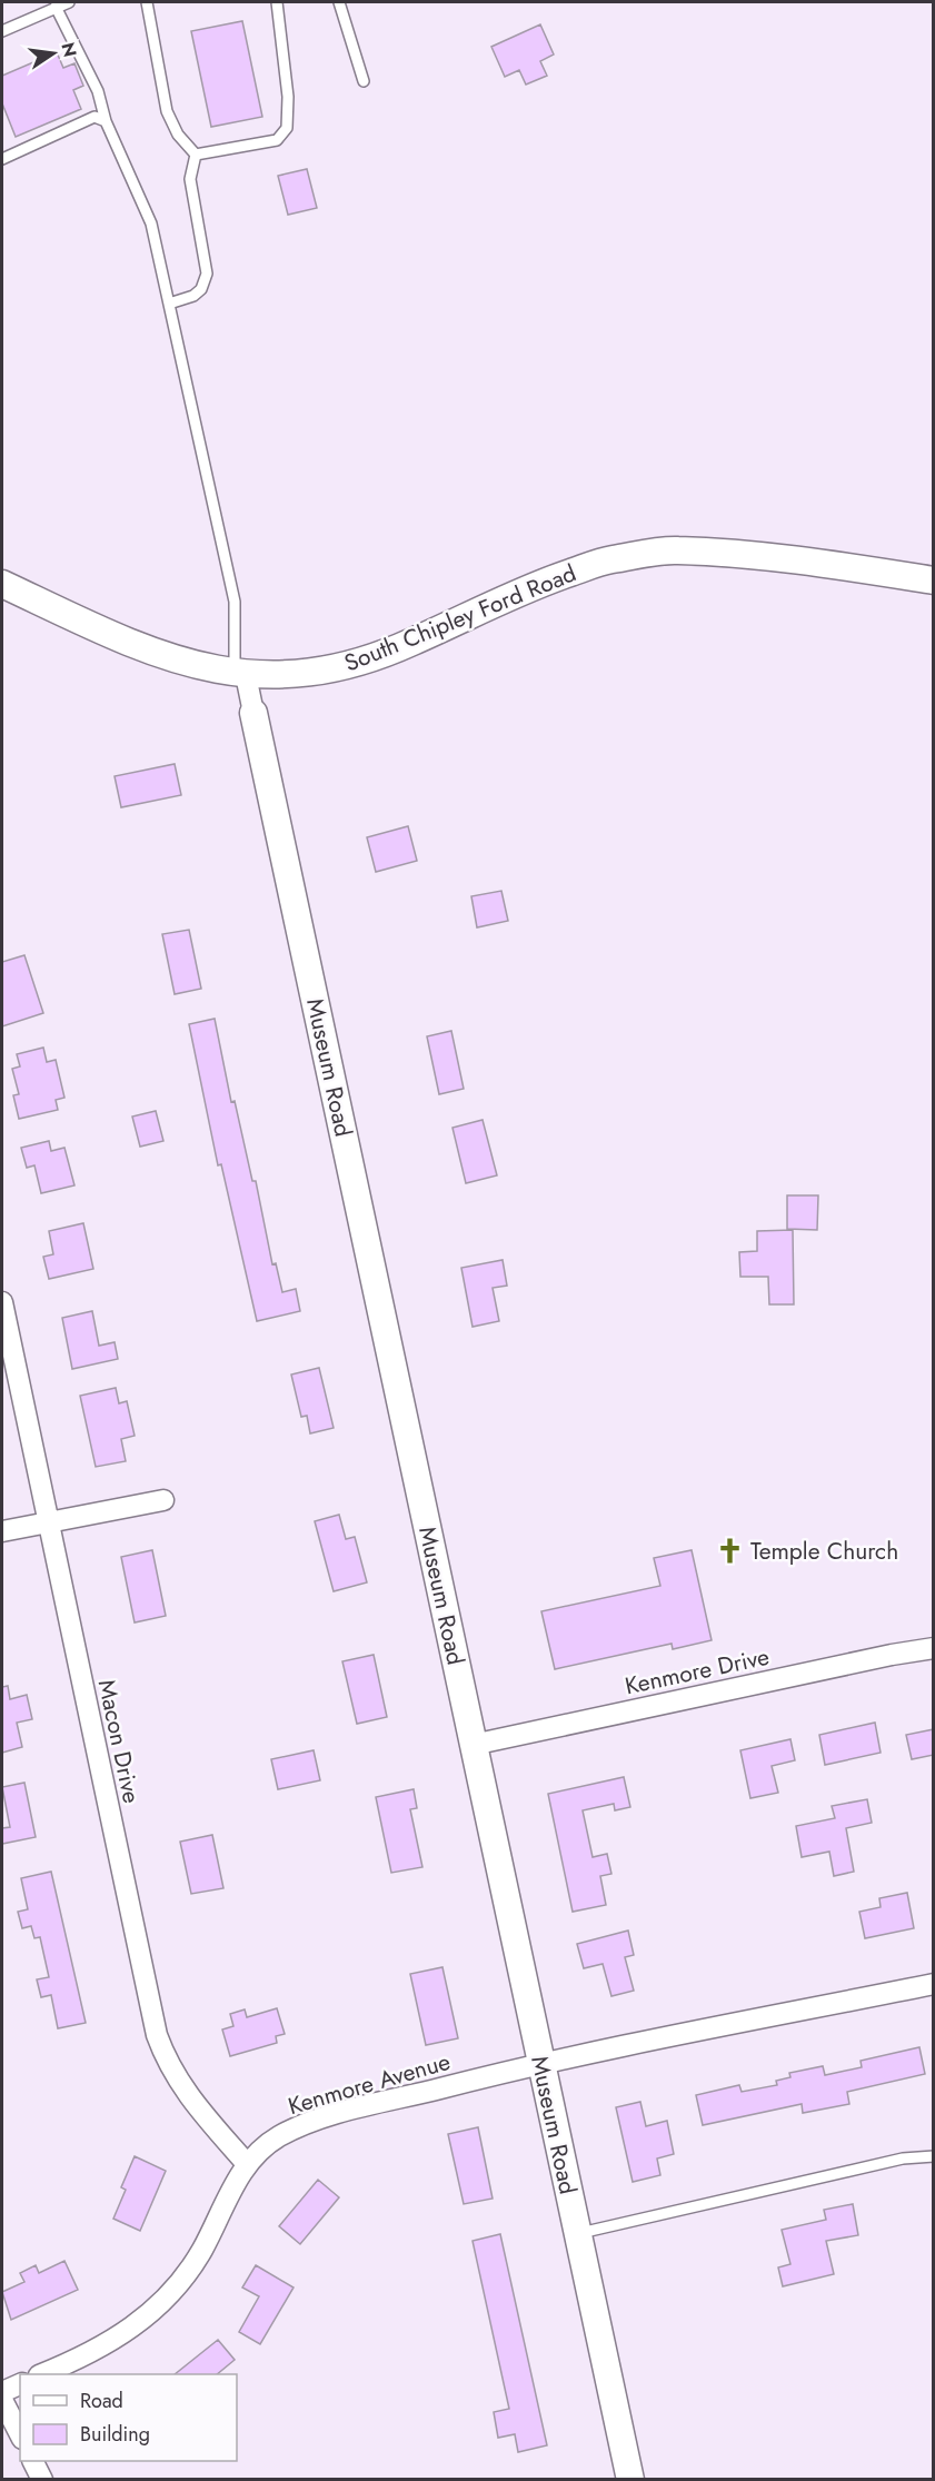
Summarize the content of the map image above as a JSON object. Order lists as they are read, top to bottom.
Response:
{
  "streets": {
    "street": [
      "South Chipley Ford Road",
      "Museum Road",
      "Kenmore Drive",
      "Macon Drive",
      "Kenmore Avenue"
    ]
  },
  "crossings": [
    ["Museum Road", "Kenmore Drive"],
    ["Museum Road", "Kenmore Avenue"],
    ["Macon Drive", "Kenmore Avenue"]
  ],
  "places": {
    "church": ["Temple Church"]
  },
  "legend": ["Road", "Building"],
  "north": "right"
}
